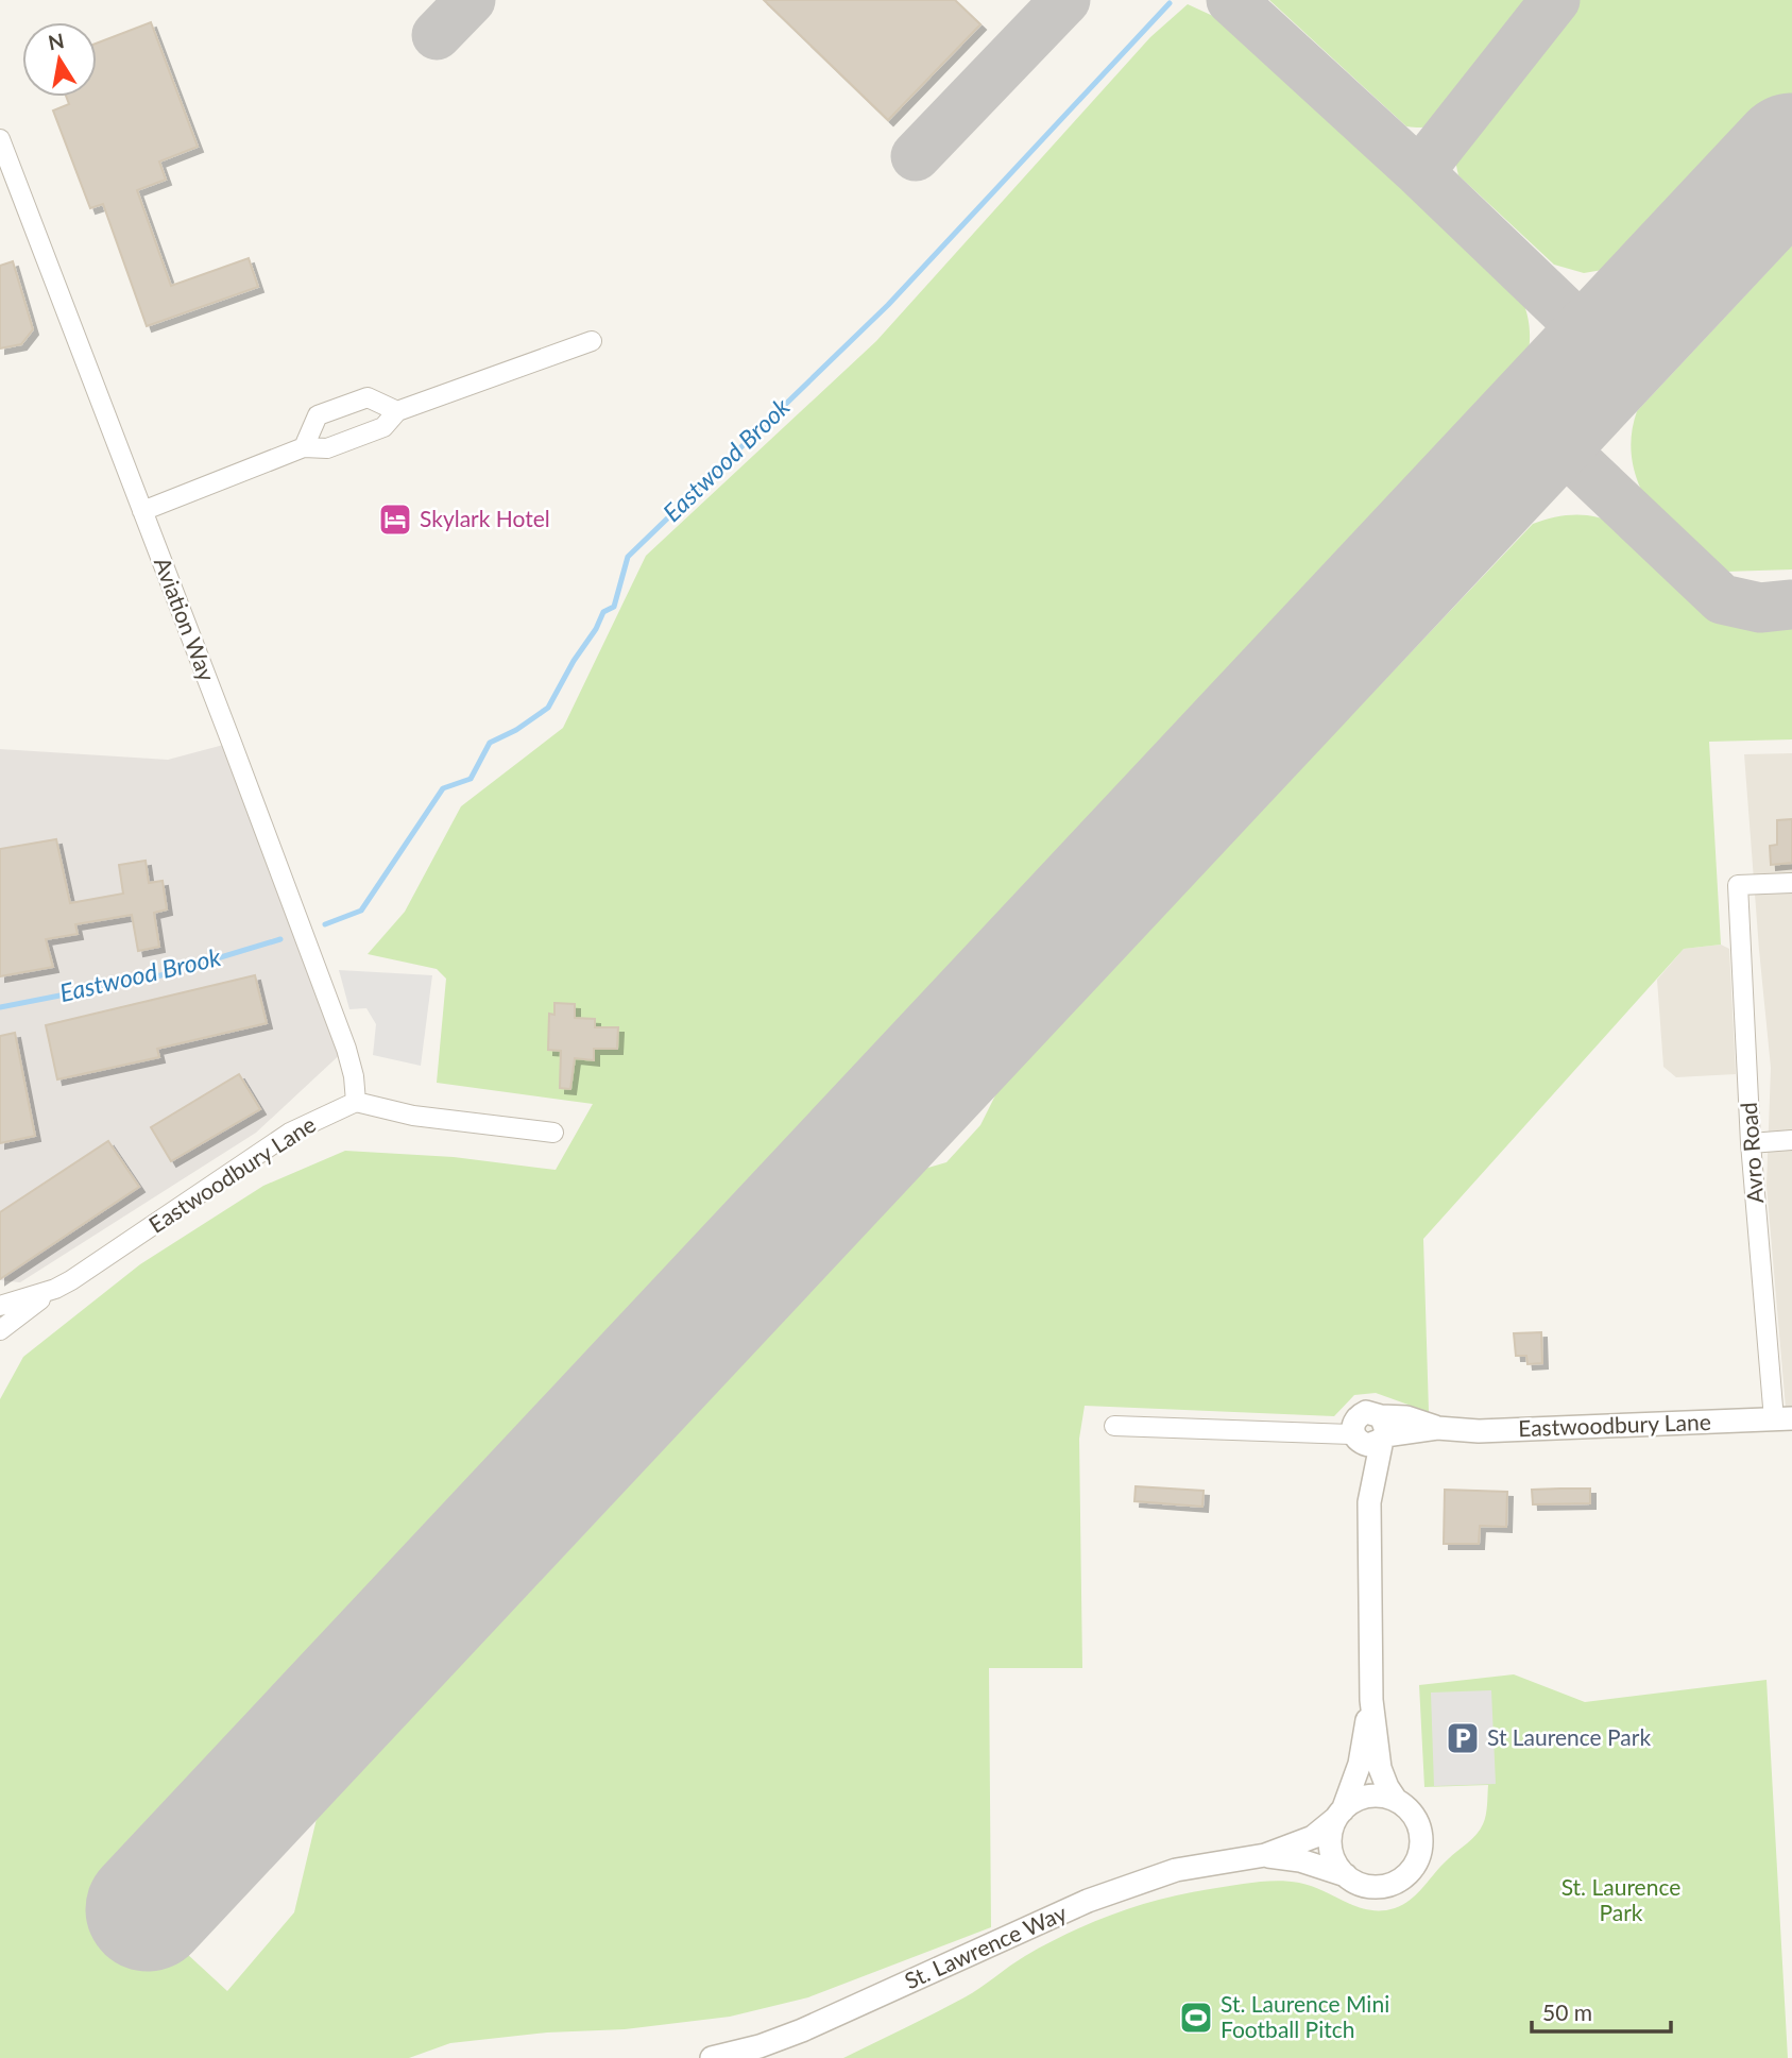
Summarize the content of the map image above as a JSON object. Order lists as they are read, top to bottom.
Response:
{
  "streets": {
    "street": [
      "Aviation Way",
      "Avro Road",
      "Eastwoodbury Lane",
      "St. Lawrence Way"
    ]
  },
  "crossings": [
    ["Aviation Way", "Eastwoodbury Lane"],
    ["Avro Road", "Eastwoodbury Lane"]
  ],
  "water": ["Eastwood Brook"],
  "parks": ["St. Laurence Park"],
  "places": {
    "hotel": ["Skylark Hotel"],
    "parking": ["St Laurence Park"],
    "sports": ["St. Laurence Mini Football Pitch"]
  },
  "scale_bar": "50 m",
  "north": "top"
}
